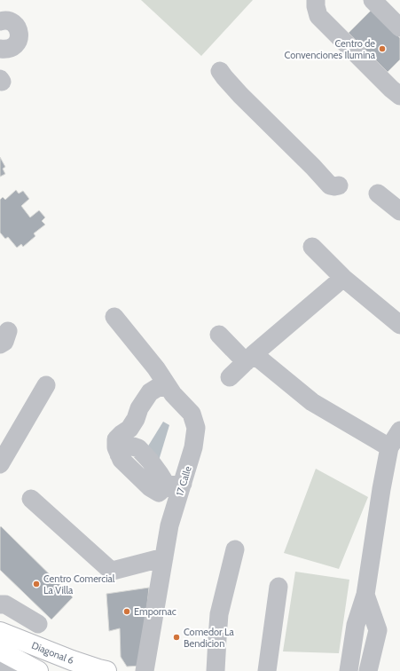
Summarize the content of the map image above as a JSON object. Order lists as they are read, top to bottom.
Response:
{
  "streets": {
    "main road": ["Diagonal 6"],
    "street": ["17 Calle"]
  },
  "places": [
    "Centro de Convenciones Ilumina",
    "Centro Comercial La Villa",
    "Empornac",
    "Comedor La Bendicion"
  ]
}
